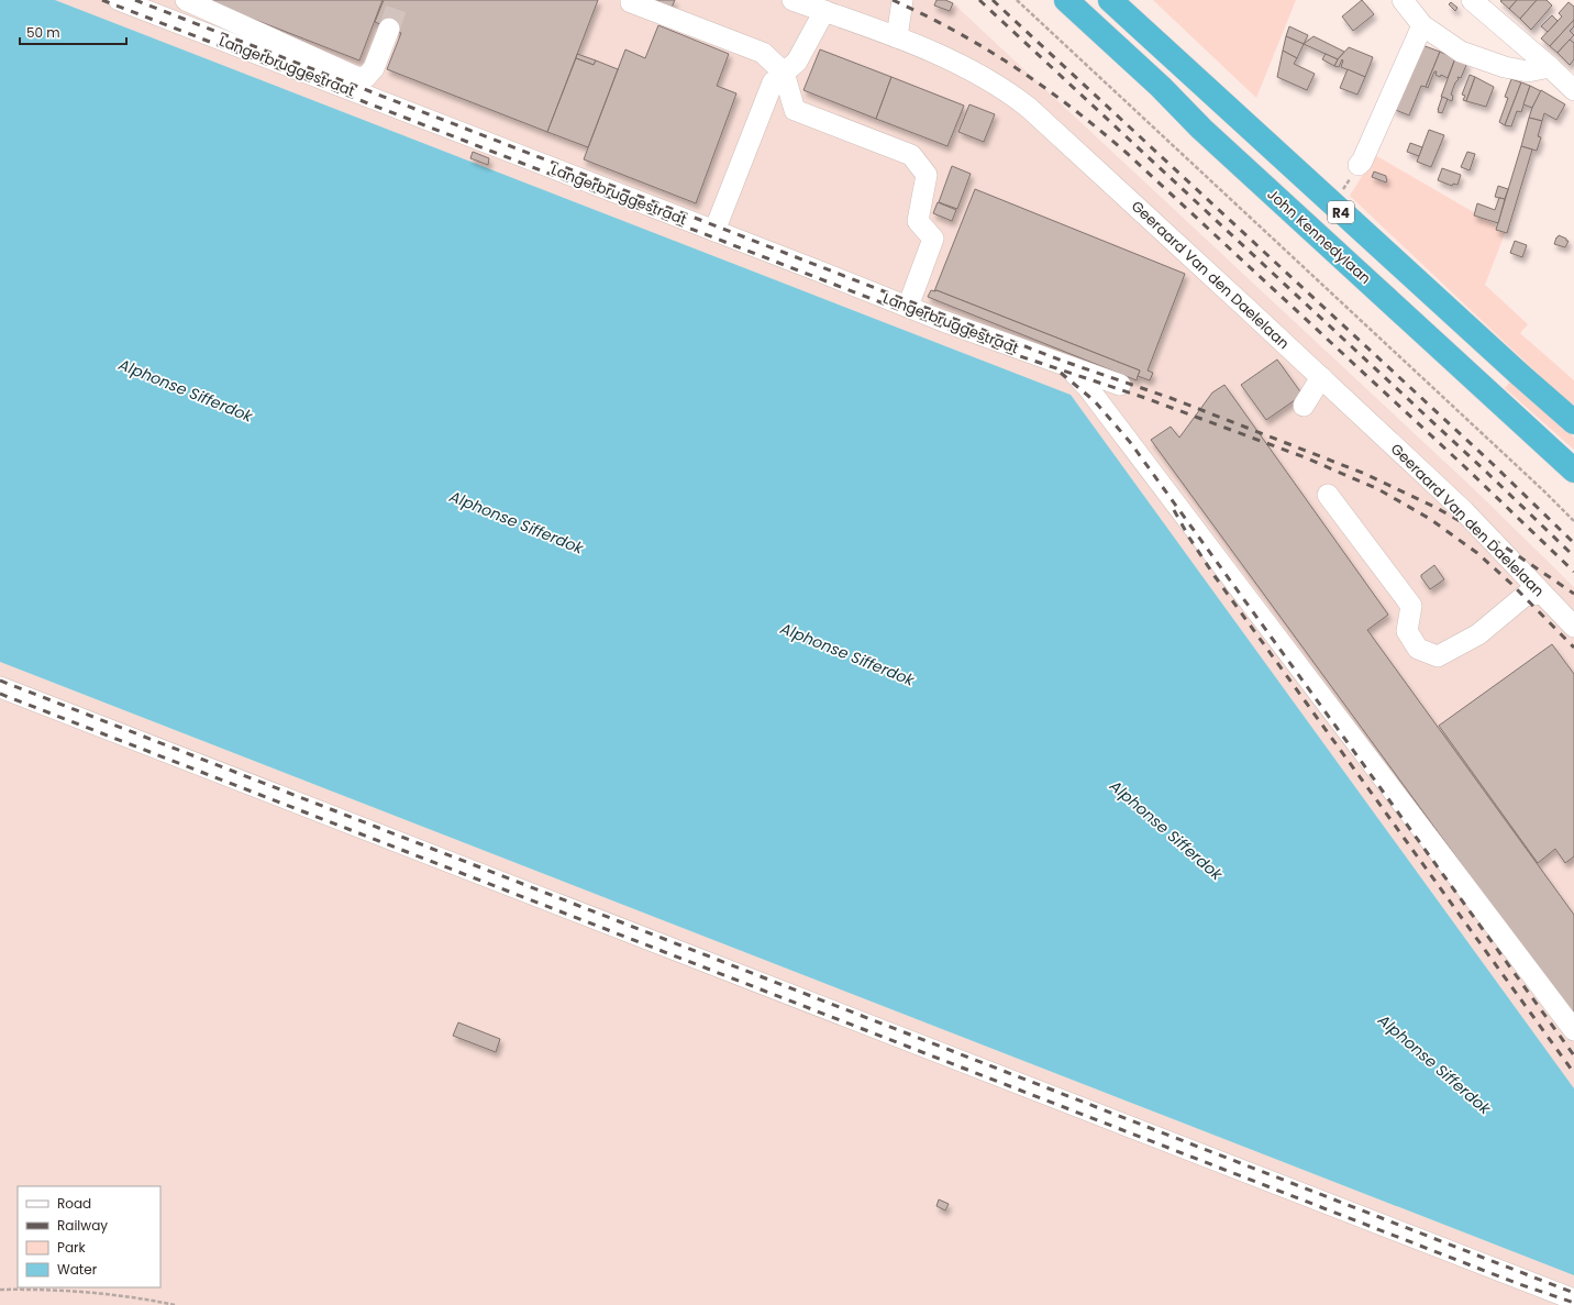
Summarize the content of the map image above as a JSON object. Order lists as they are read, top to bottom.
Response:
{
  "streets": {
    "highway": ["R4", "John Kennedylaan"],
    "street": ["Langerbruggestraat", "Geeraard Van den Daelelaan"]
  },
  "water": ["Alphonse Sifferdok"],
  "legend": [
    "Road",
    "Railway",
    "Park",
    "Water"
  ],
  "scale_bar": "50 m"
}
